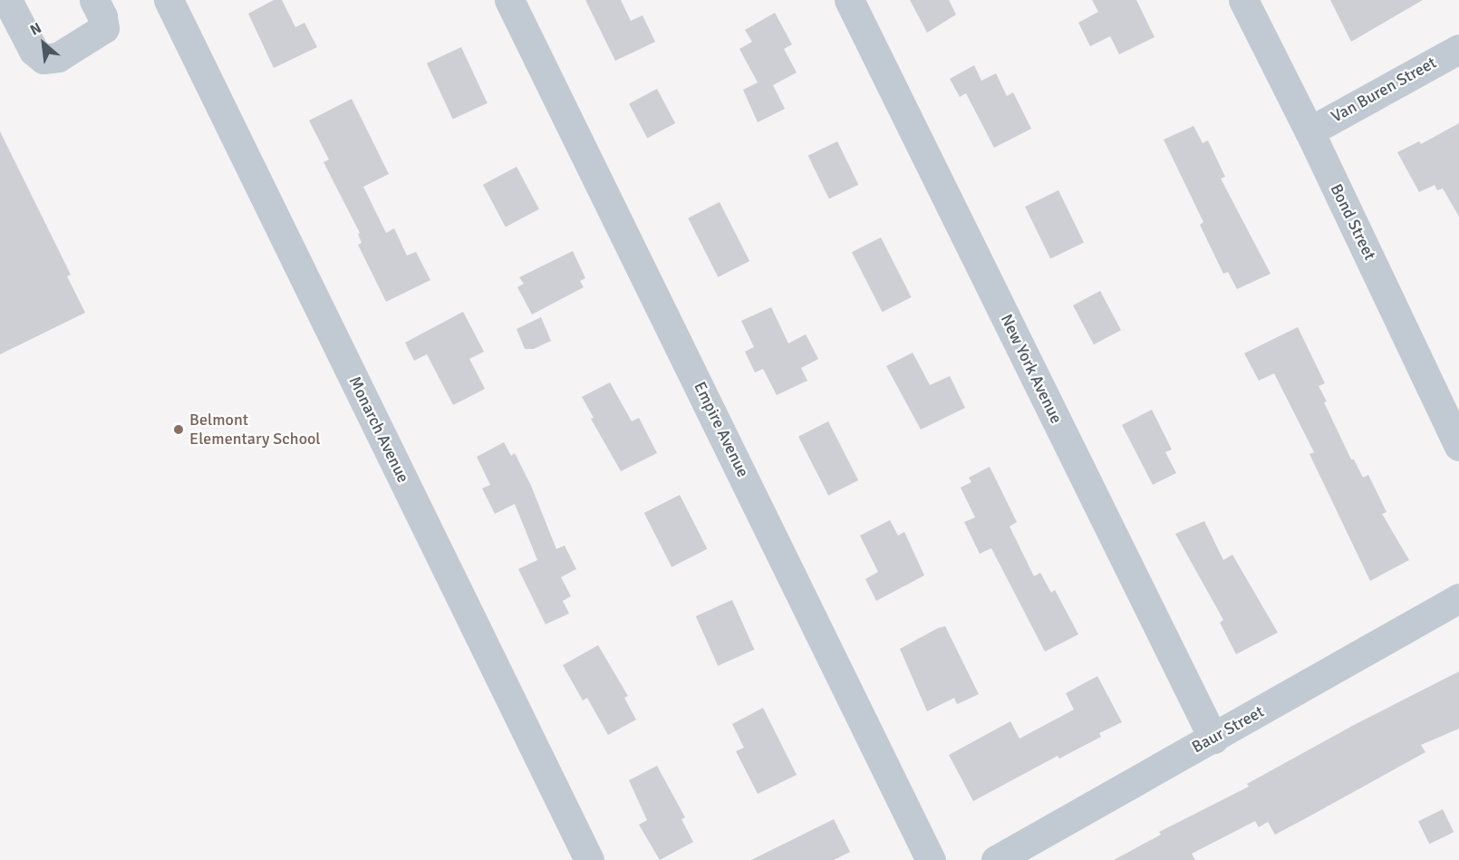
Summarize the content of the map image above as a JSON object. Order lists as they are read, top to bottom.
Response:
{
  "streets": {
    "street": [
      "Van Buren Street",
      "Bond Street",
      "New York Avenue",
      "Monarch Avenue",
      "Empire Avenue",
      "Baur Street"
    ]
  },
  "crossings": [
    ["Van Buren Street", "Bond Street"],
    ["New York Avenue", "Baur Street"]
  ],
  "places": ["Belmont Elementary School"],
  "north": "top left"
}
